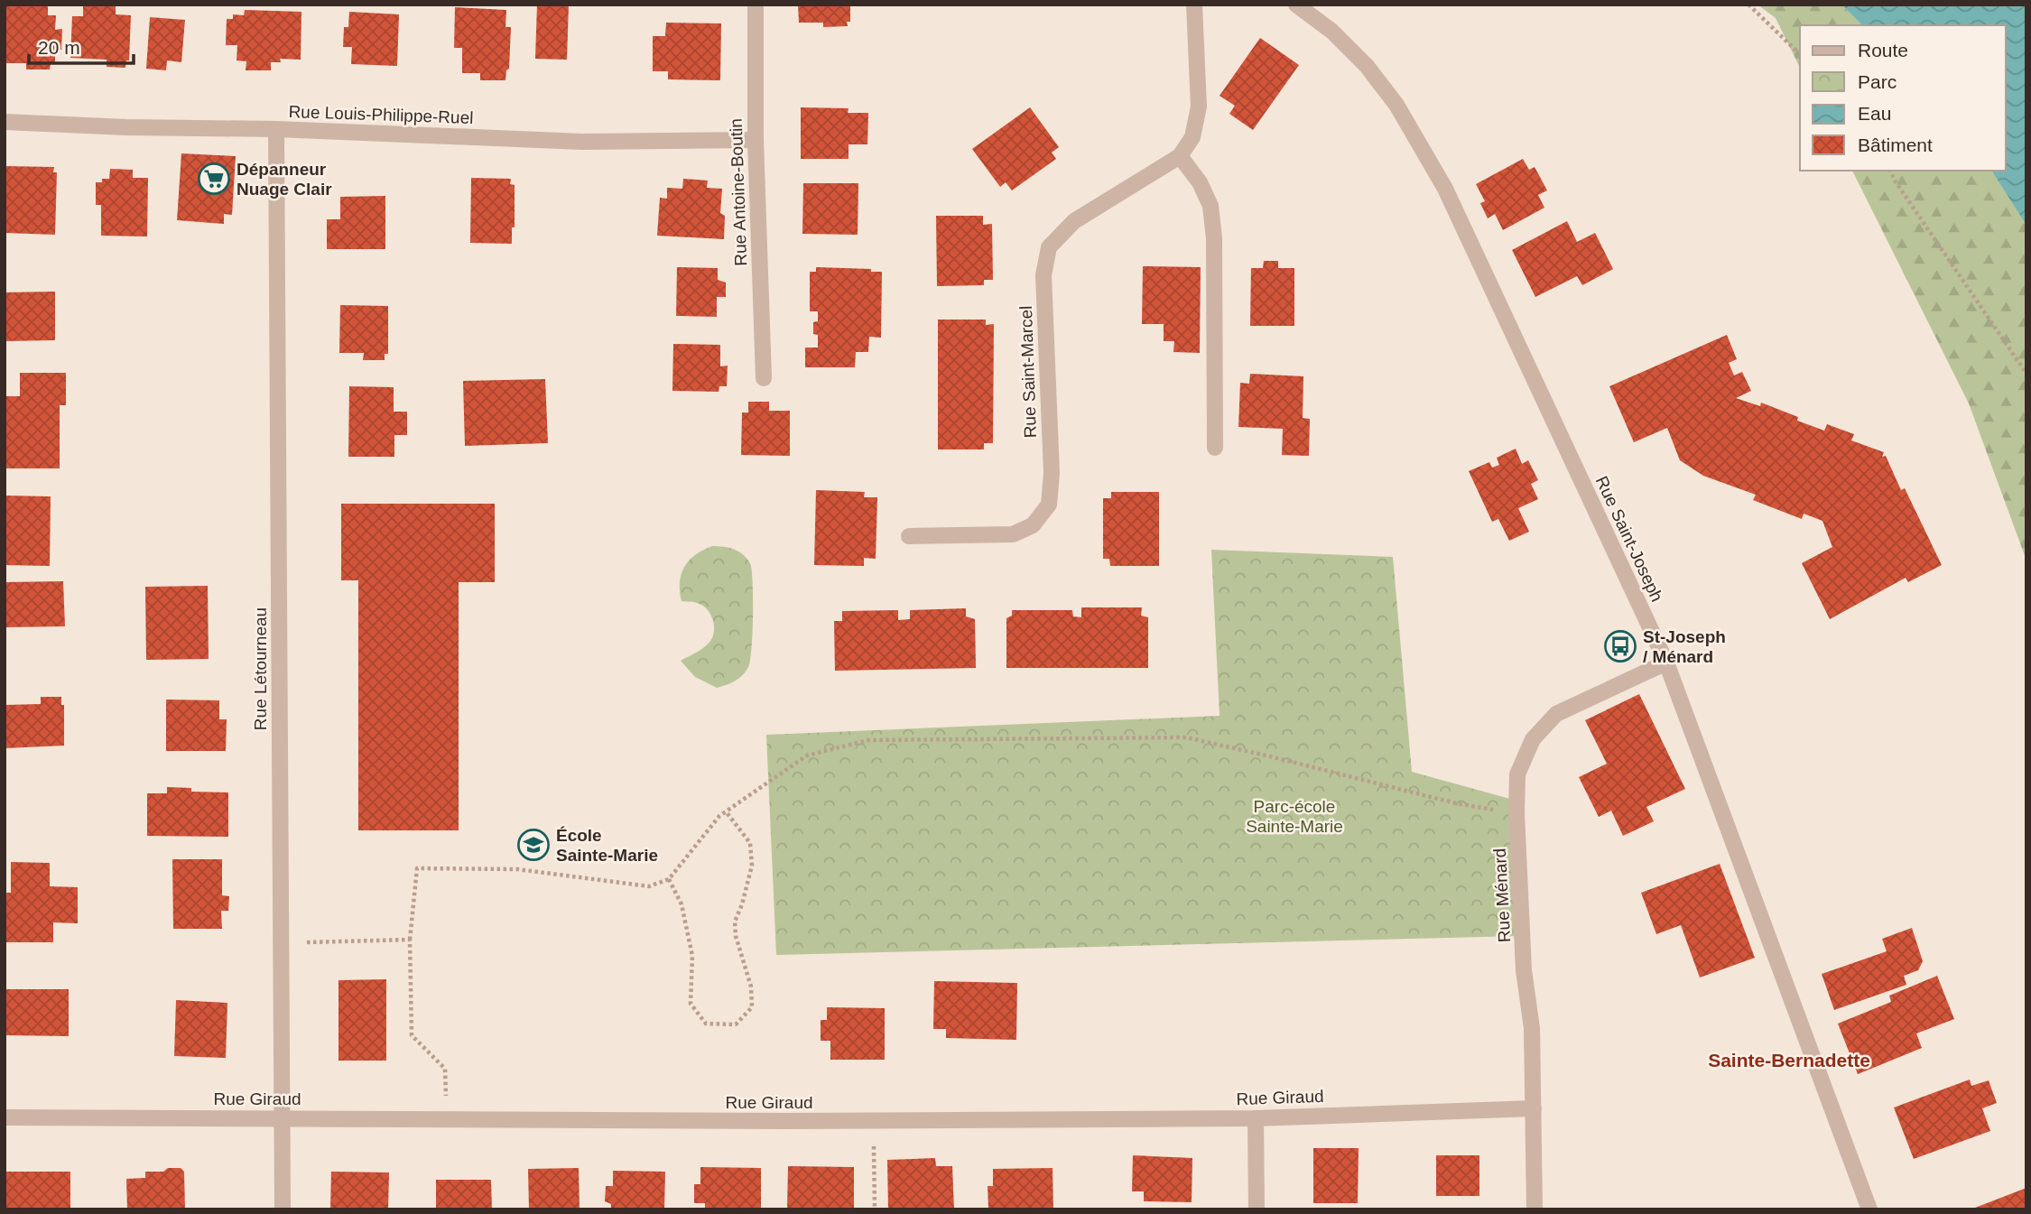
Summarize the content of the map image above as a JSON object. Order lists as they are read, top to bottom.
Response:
{
  "streets": {
    "street": [
      "Rue Louis-Philippe-Ruel",
      "Rue Antoine-Boutin",
      "Rue Saint-Marcel",
      "Rue Saint-Joseph",
      "Rue Létourneau",
      "Rue Ménard",
      "Rue Giraud"
    ]
  },
  "crossings": [
    ["Rue Louis-Philippe-Ruel", "Rue Antoine-Boutin"],
    ["Rue Louis-Philippe-Ruel", "Rue Létourneau"],
    ["Rue Saint-Joseph", "Rue Ménard"],
    ["Rue Létourneau", "Rue Giraud"],
    ["Rue Ménard", "Rue Giraud"]
  ],
  "districts": ["Sainte-Bernadette"],
  "parks": ["Parc-école Sainte-Marie"],
  "places": {
    "supermarket": ["Dépanneur Nuage Clair"],
    "bus stop": ["St-Joseph / Ménard"],
    "school or university": ["École Sainte-Marie"]
  },
  "legend": [
    "Route",
    "Parc",
    "Eau",
    "Bâtiment"
  ],
  "scale_bar": "20 m"
}
